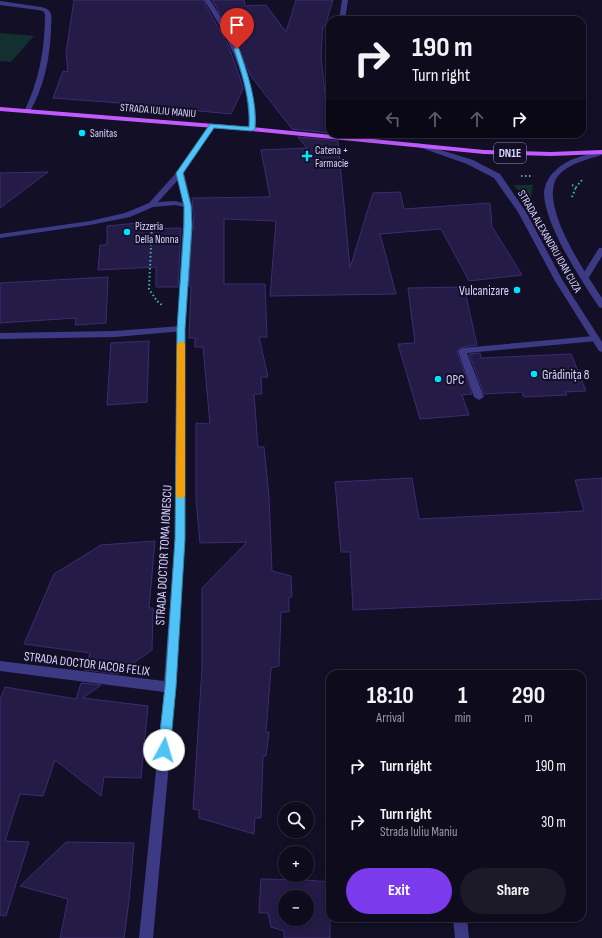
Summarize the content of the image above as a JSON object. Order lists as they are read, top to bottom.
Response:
{
  "streets": {
    "main road": ["STRADA IULIU MANIU", "DN1E"],
    "street": ["STRADA ALEXANDRU IOAN CUZA", "STRADA DOCTOR TOMA IONESCU", "STRADA DOCTOR IACOB FELIX"]
  },
  "crossings": [
    ["STRADA IULIU MANIU", "STRADA ALEXANDRU IOAN CUZA"],
    ["STRADA DOCTOR TOMA IONESCU", "STRADA DOCTOR IACOB FELIX"]
  ],
  "places": {
    "other": [
      "Sanitas",
      "Pizzeria Della Nonna",
      "Vulcanizare",
      "Grădinița 8",
      "OPC"
    ],
    "health": ["Catena + Farmacie"]
  },
  "page": {
    "turn": ["190 m", "Turn right"],
    "eta": [
      "18:10",
      "Arrival",
      "1",
      "min",
      "290",
      "m"
    ],
    "list": [
      {
        "name": "Turn right",
        "value": "190 m"
      },
      {
        "name": "Turn right",
        "note": "Strada Iuliu Maniu",
        "value": "30 m"
      }
    ],
    "map_buttons": ["+", "−"],
    "buttons": ["Exit", "Share"]
  }
}
